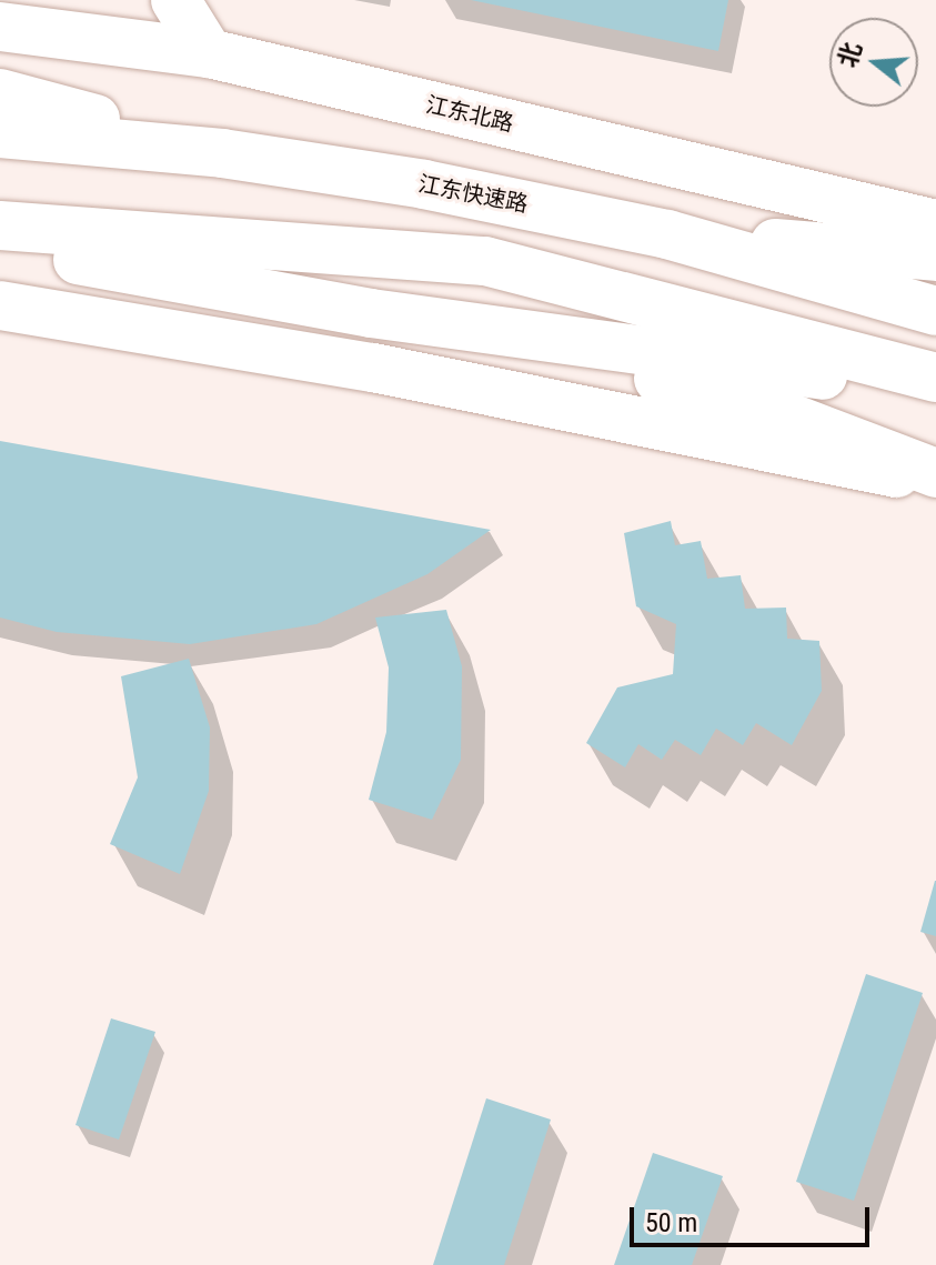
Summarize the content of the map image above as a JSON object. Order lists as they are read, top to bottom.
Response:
{
  "streets": {
    "main road": ["江东北路", "江东快速路"]
  },
  "scale_bar": "50 m",
  "north": "left"
}
